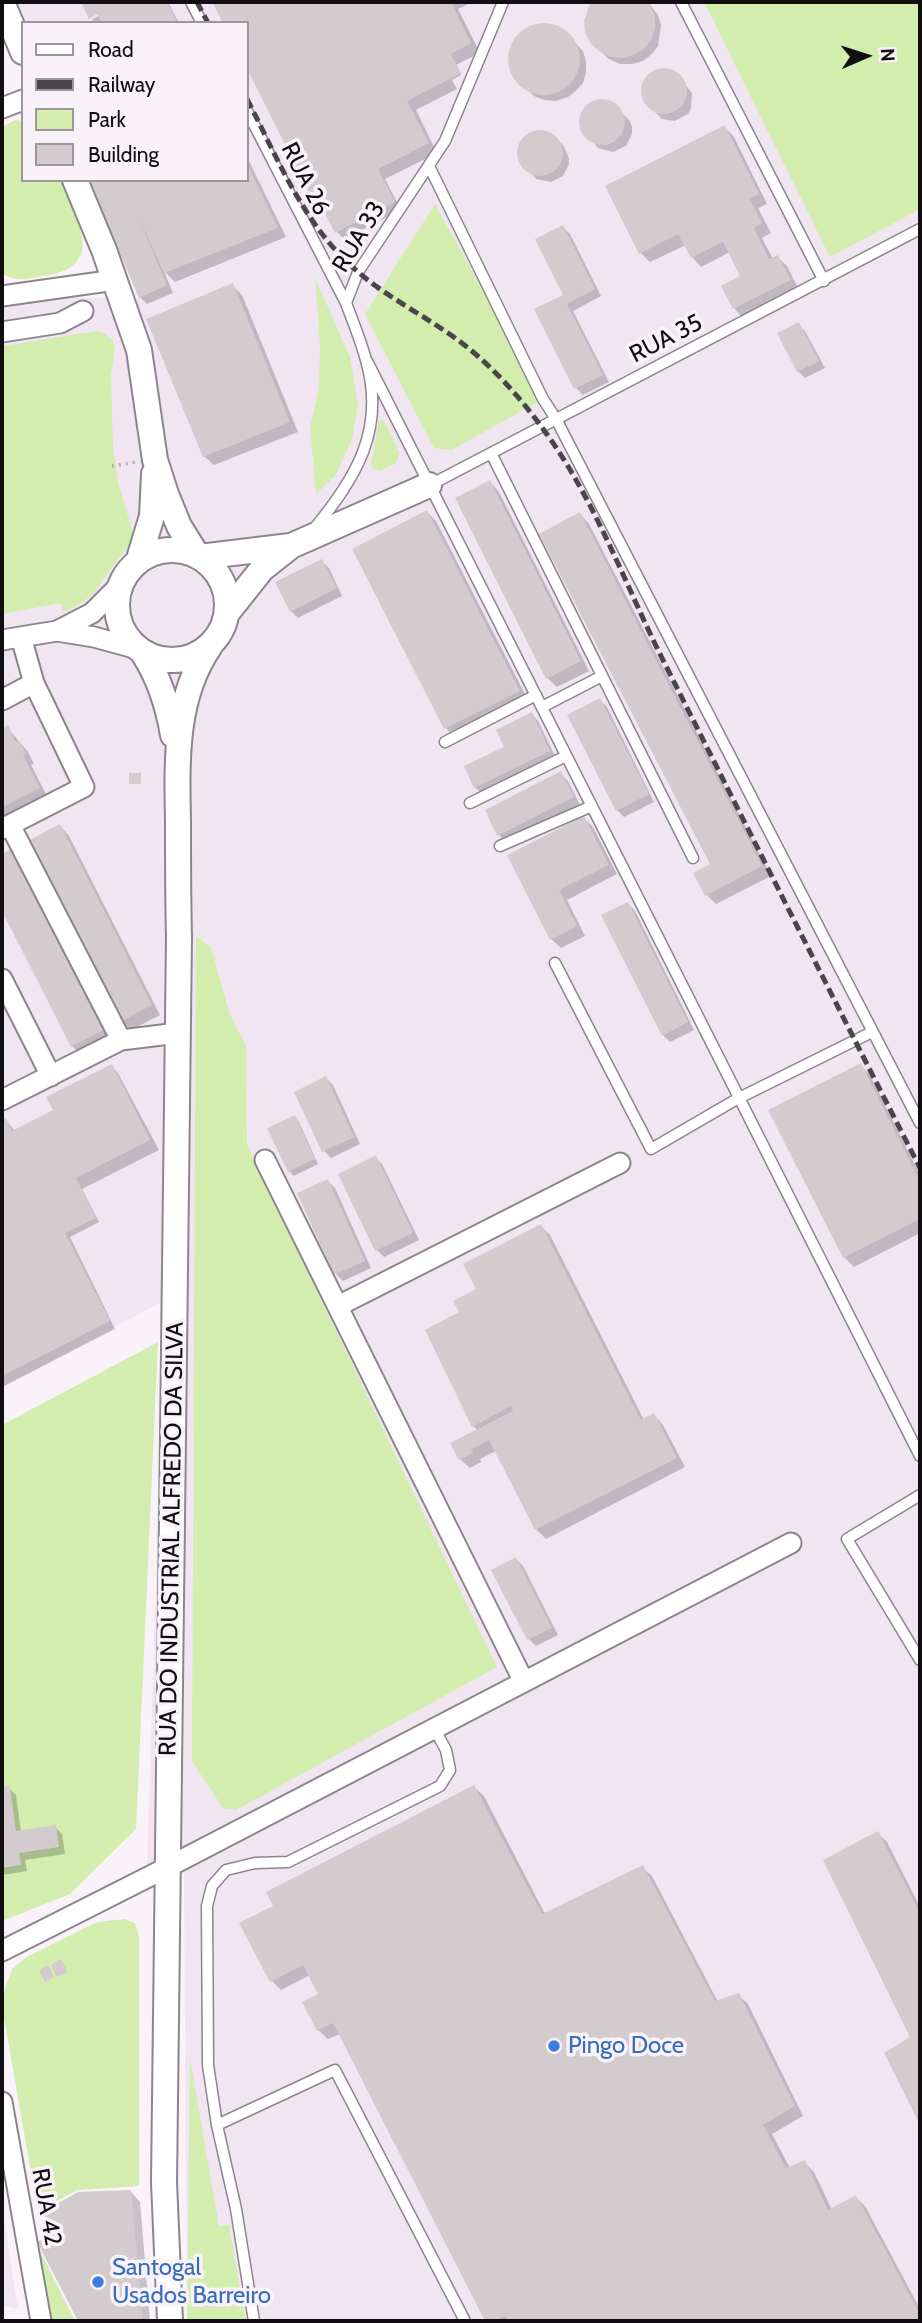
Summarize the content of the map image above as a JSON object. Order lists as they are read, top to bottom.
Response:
{
  "streets": {
    "street": ["RUA DO INDUSTRIAL ALFREDO DA SILVA", "RUA 42"],
    "lane": ["RUA 26", "RUA 33", "RUA 35"]
  },
  "crossings": [
    ["RUA 26", "RUA 33"]
  ],
  "places": ["Pingo Doce", "Santogal Usados Barreiro"],
  "legend": [
    "Road",
    "Railway",
    "Park",
    "Building"
  ],
  "north": "right"
}
